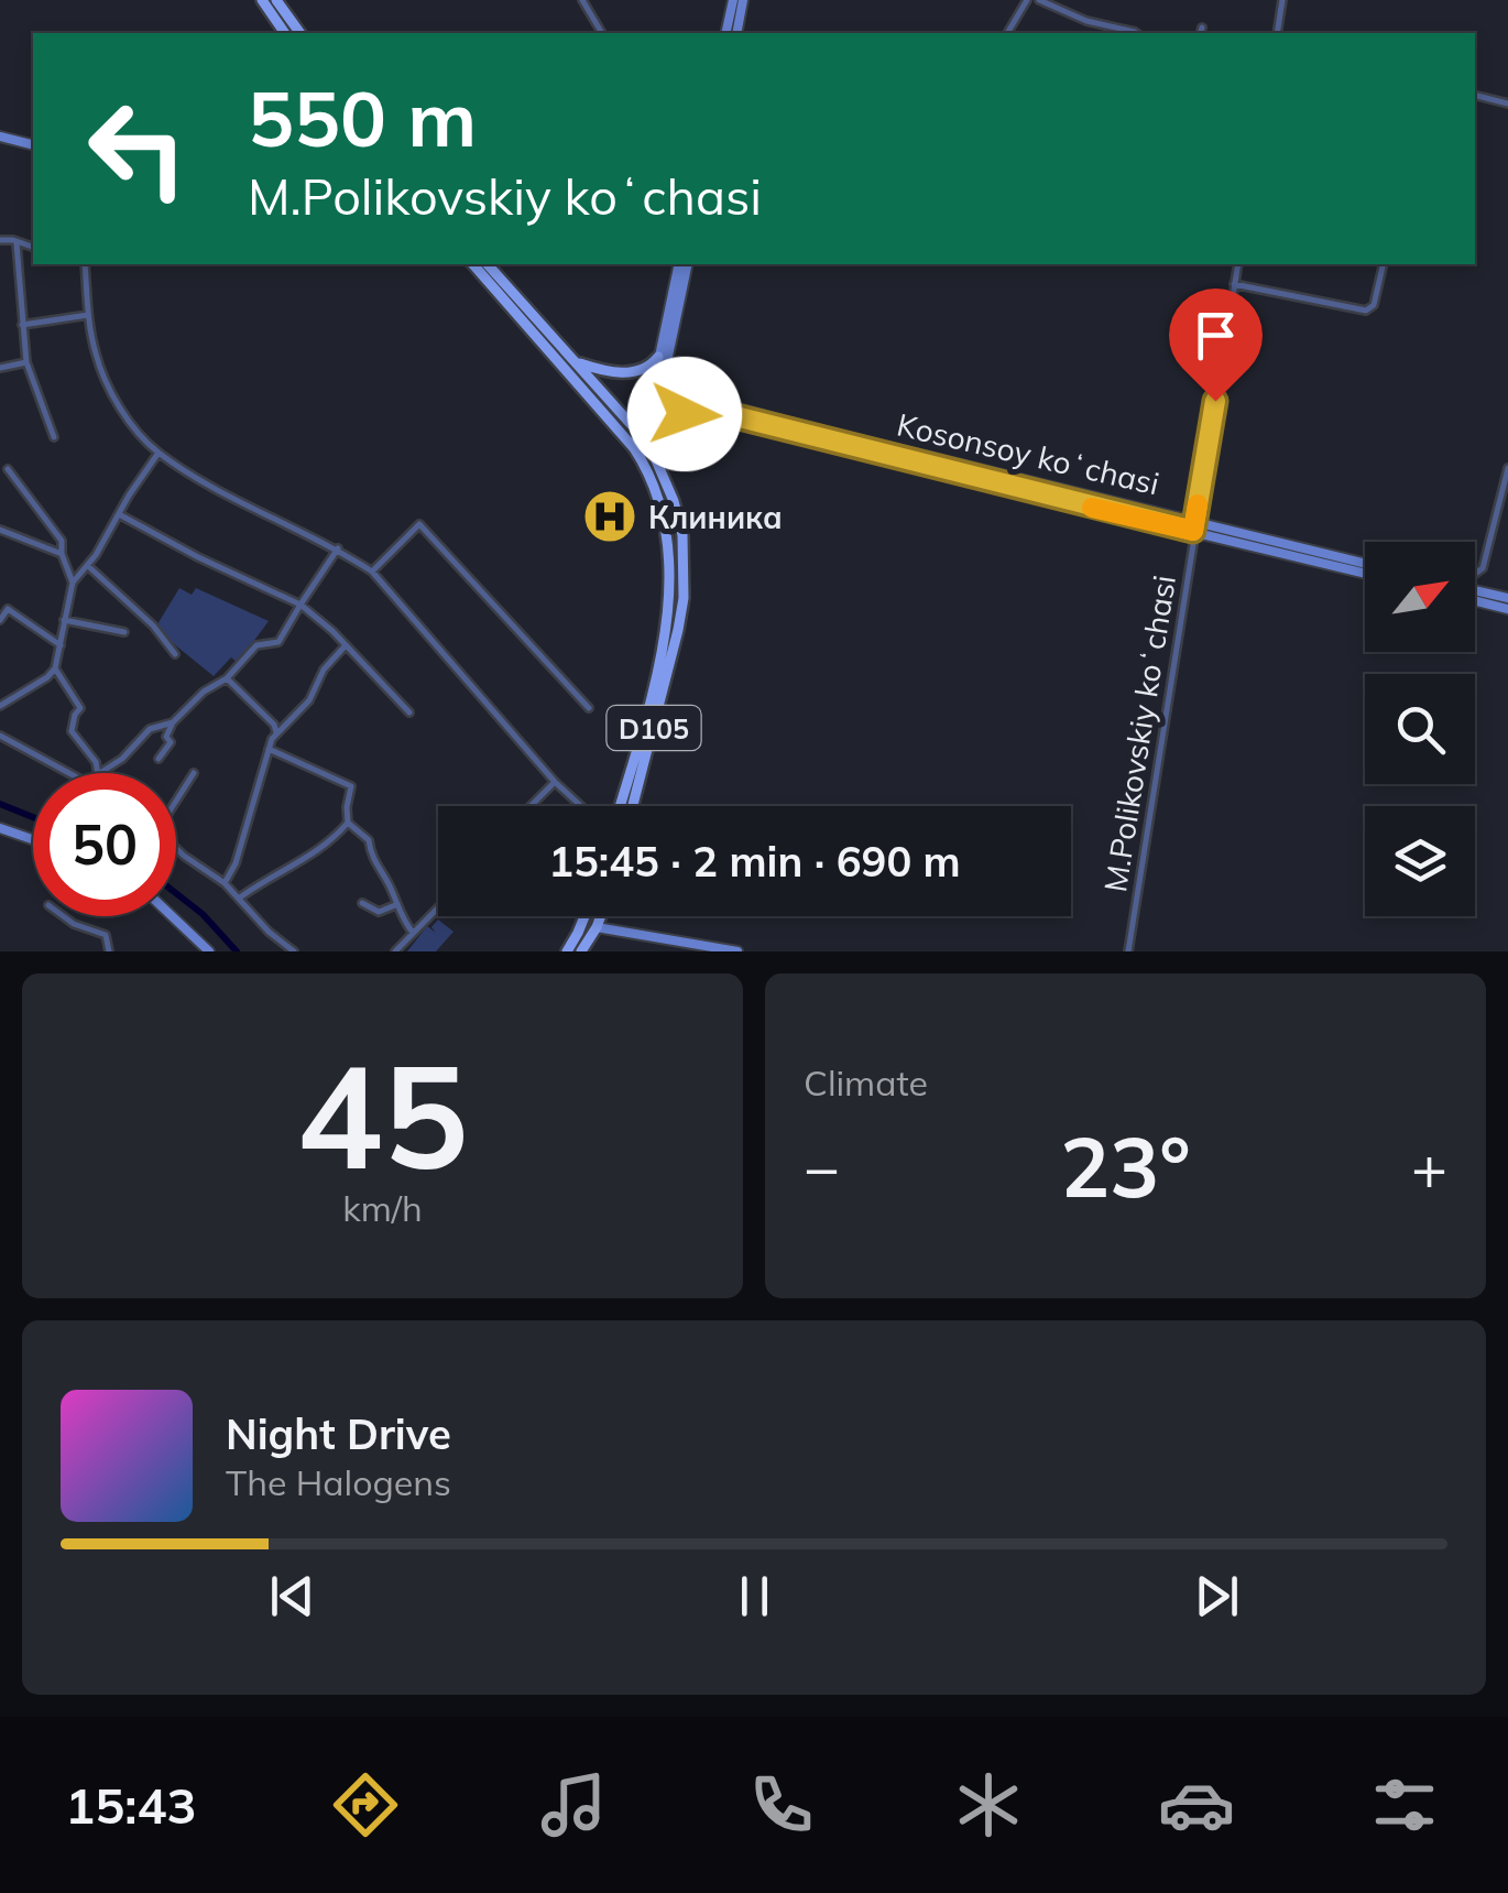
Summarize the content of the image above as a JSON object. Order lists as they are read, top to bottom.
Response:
{
  "streets": {
    "main road": ["D105"],
    "street": ["Kosonsoy koʻchasi", "M.Polikovskiy koʻchasi"]
  },
  "crossings": [
    ["Kosonsoy koʻchasi", "M.Polikovskiy koʻchasi"]
  ],
  "places": {
    "hospital": ["Клиника"]
  },
  "north": "top right",
  "page": {
    "turn": ["550 m", "M.Polikovskiy koʻchasi"],
    "limit": "50",
    "trip": "15:45 · 2 min · 690 m",
    "tile": [
      ["45", "km/h"],
      "Climate"
    ],
    "heat": ["−", "23°", "+"],
    "song": ["Night Drive", "The Halogens"],
    "tabs": "15:43"
  }
}
